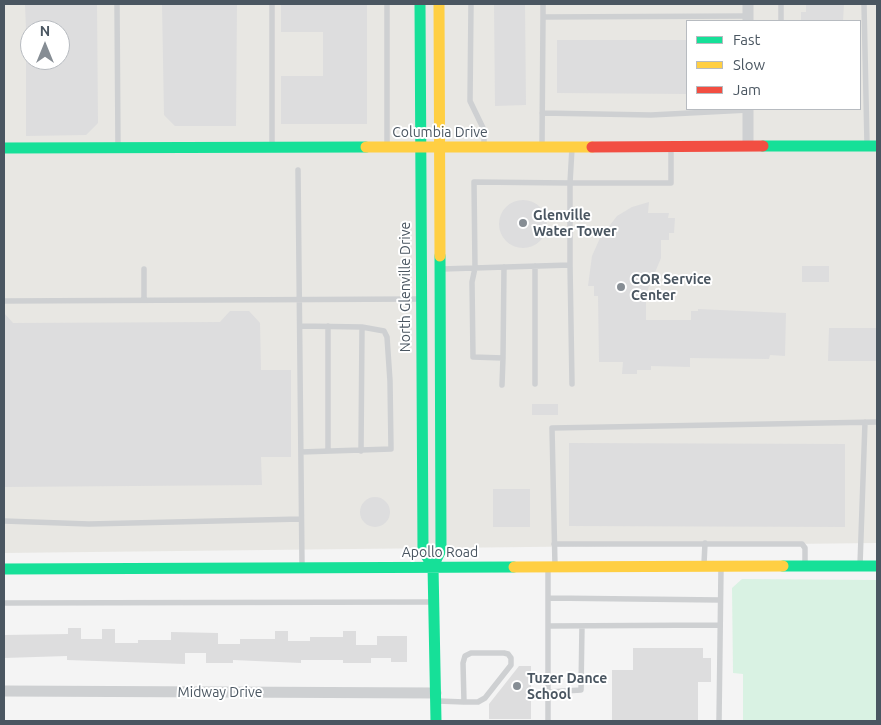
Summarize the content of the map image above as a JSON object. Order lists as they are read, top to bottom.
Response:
{
  "streets": {
    "street": [
      "Columbia Drive",
      "North Glenville Drive",
      "Apollo Road",
      "Midway Drive"
    ]
  },
  "crossings": [
    ["Columbia Drive", "North Glenville Drive"],
    ["North Glenville Drive", "Apollo Road"],
    ["North Glenville Drive", "Midway Drive"]
  ],
  "places": ["Glenville Water Tower", "COR Service Center", "Tuzer Dance School"],
  "legend": ["Fast", "Slow", "Jam"],
  "north": "top"
}
